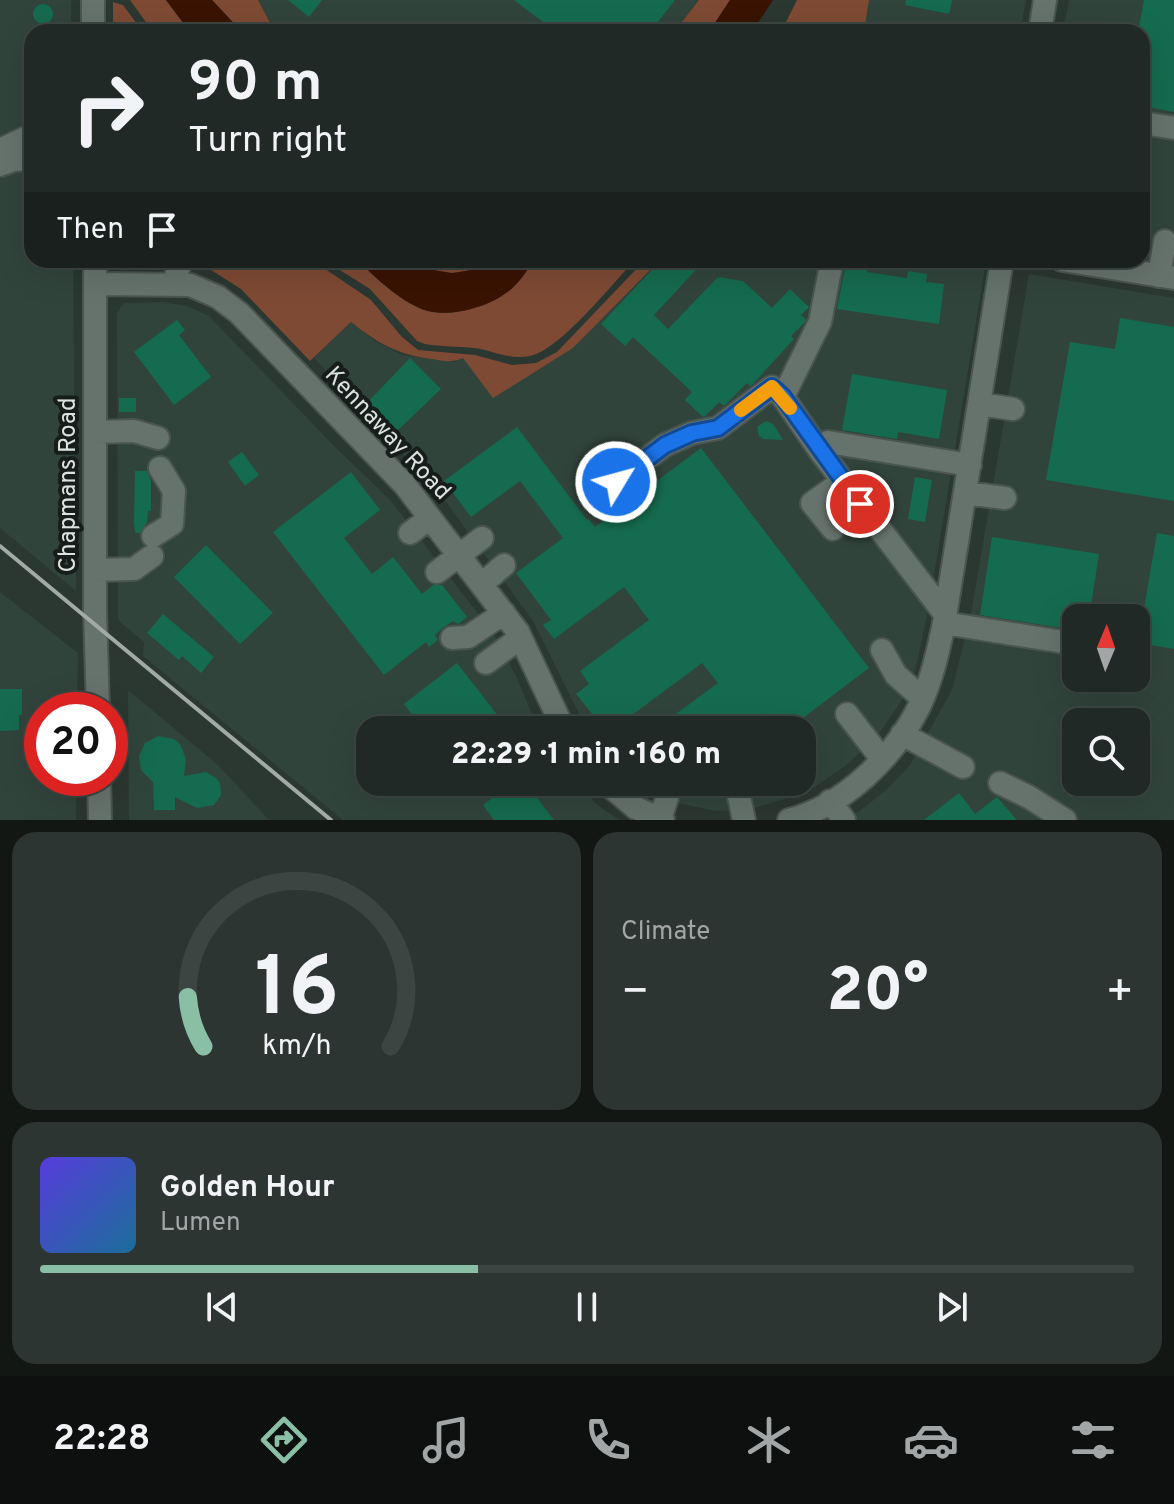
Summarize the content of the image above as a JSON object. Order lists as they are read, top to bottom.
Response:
{
  "streets": {
    "street": ["Kennaway Road", "Chapmans Road"]
  },
  "crossings": [
    ["Kennaway Road", "Chapmans Road"]
  ],
  "north": "top",
  "page": {
    "turn": ["90 m", "Turn right"],
    "then": "Then",
    "limit": "20",
    "trip": "22:29 · 1 min · 160 m",
    "tile": "Climate",
    "heat": ["−", "20°", "+"],
    "song": ["Golden Hour", "Lumen"],
    "tabs": "22:28",
    "gauge": ["16", "km/h"]
  }
}
